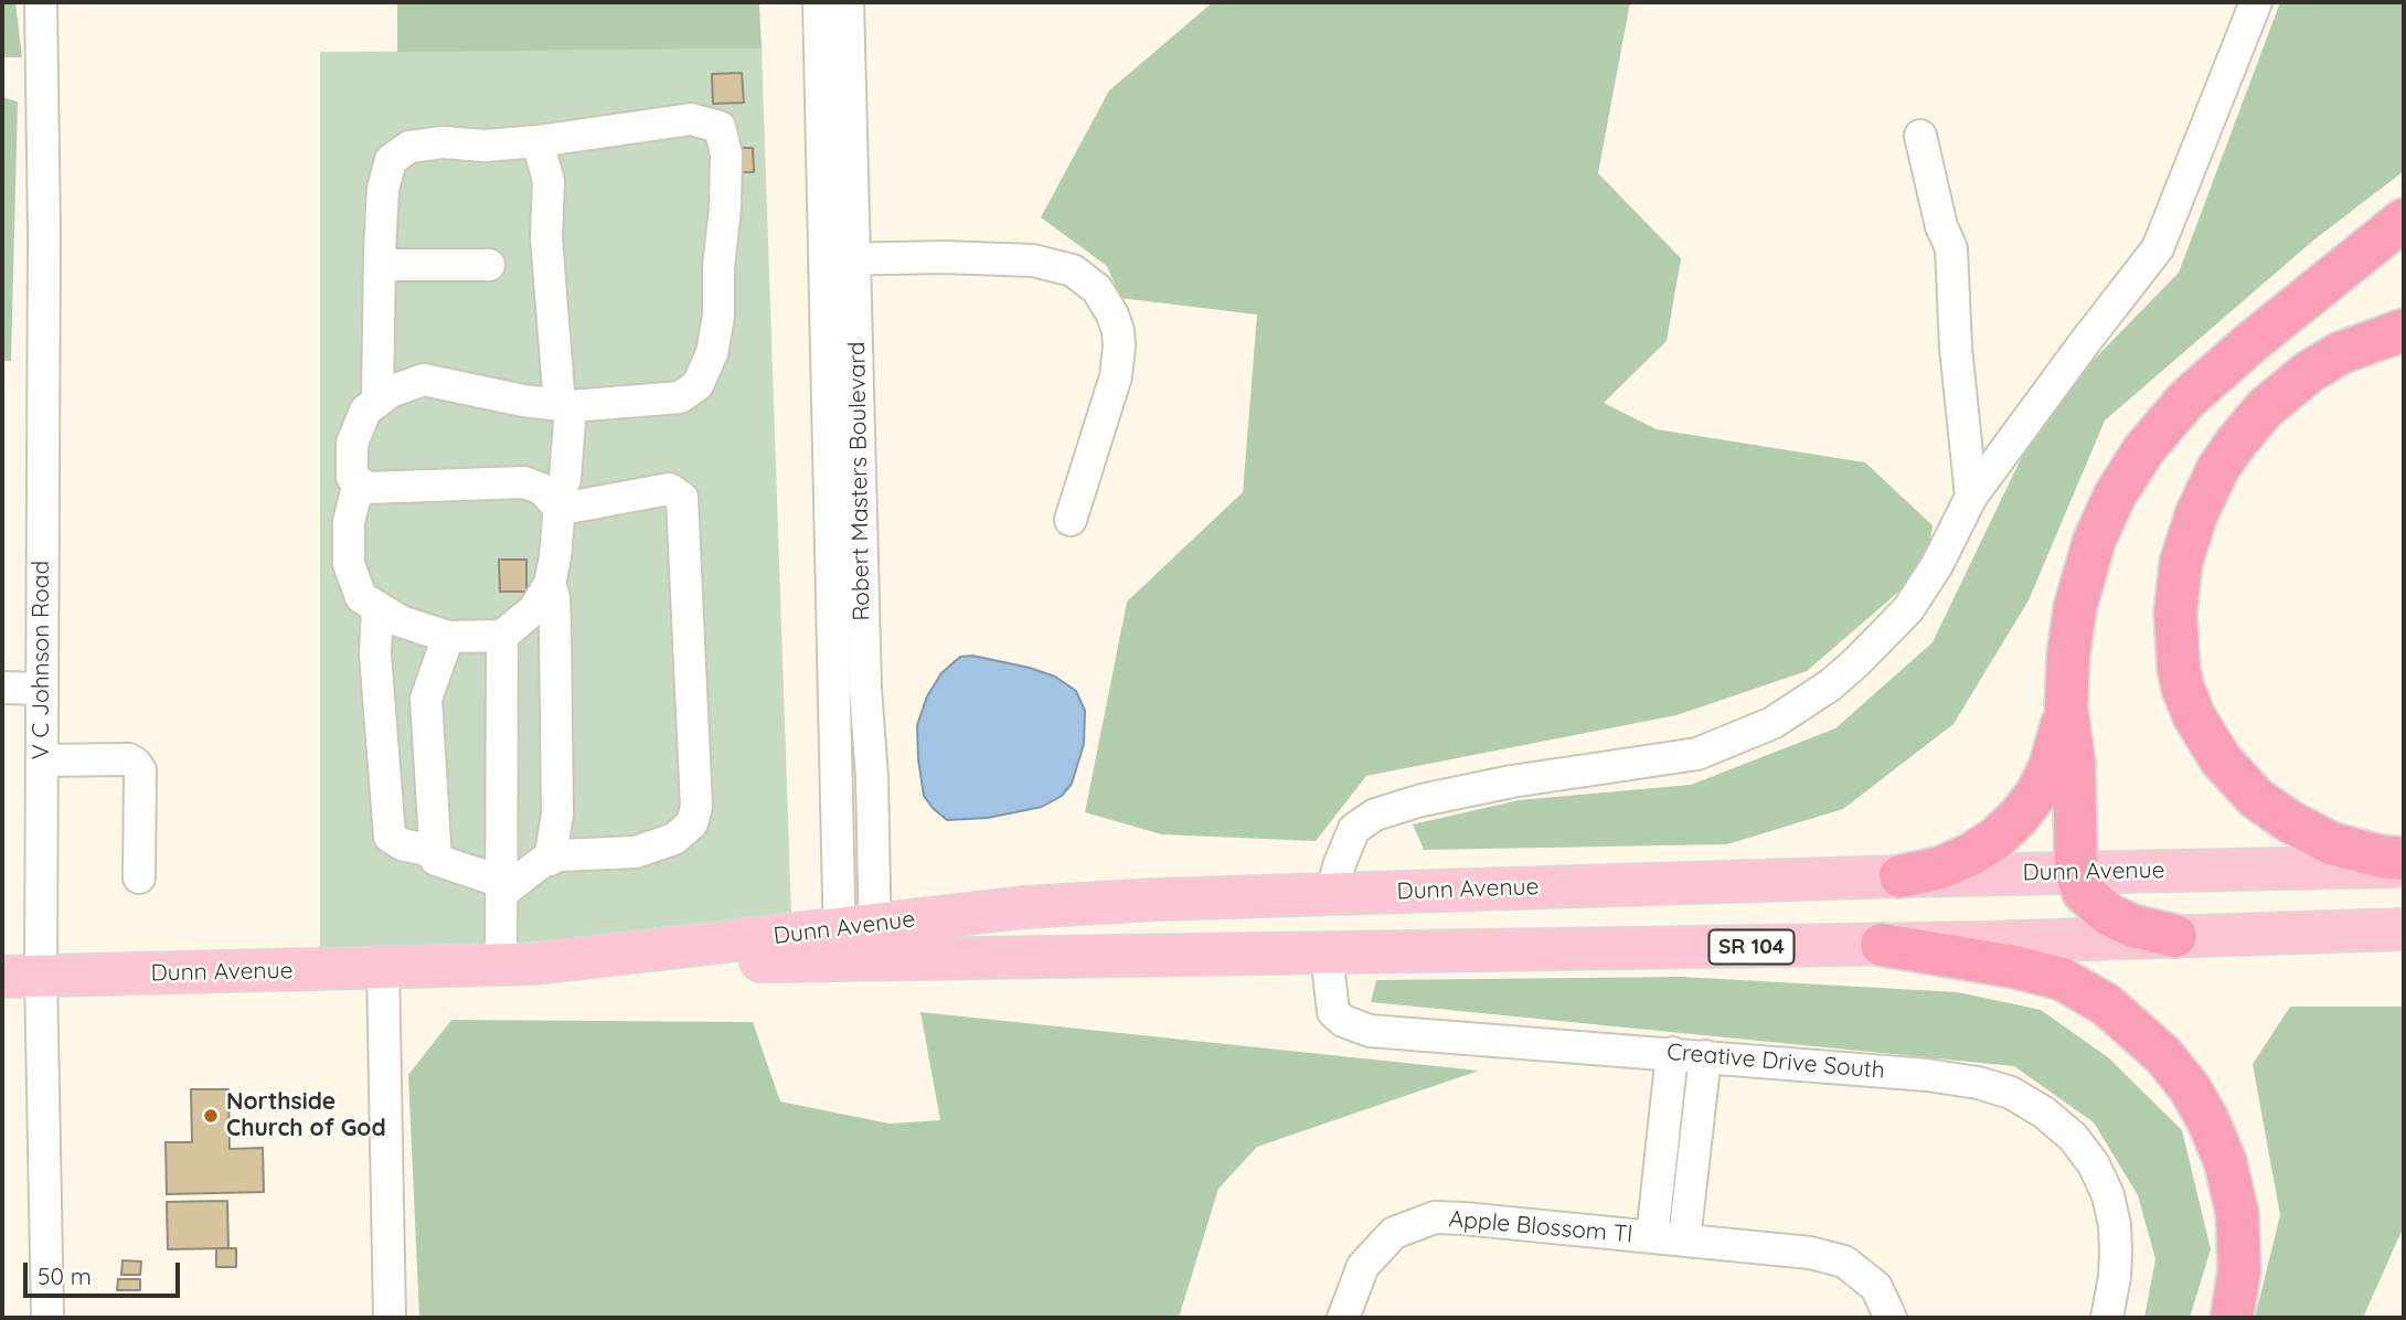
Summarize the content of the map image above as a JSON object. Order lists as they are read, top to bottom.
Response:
{
  "streets": {
    "main road": ["Dunn Avenue", "SR 104"],
    "street": [
      "Robert Masters Boulevard",
      "V C Johnson Road",
      "Creative Drive South",
      "Apple Blossom Tl"
    ]
  },
  "crossings": [
    ["Robert Masters Boulevard", "Dunn Avenue"],
    ["V C Johnson Road", "Dunn Avenue"],
    ["Dunn Avenue", "Creative Drive South"]
  ],
  "places": ["Northside Church of God"],
  "scale_bar": "50 m"
}
